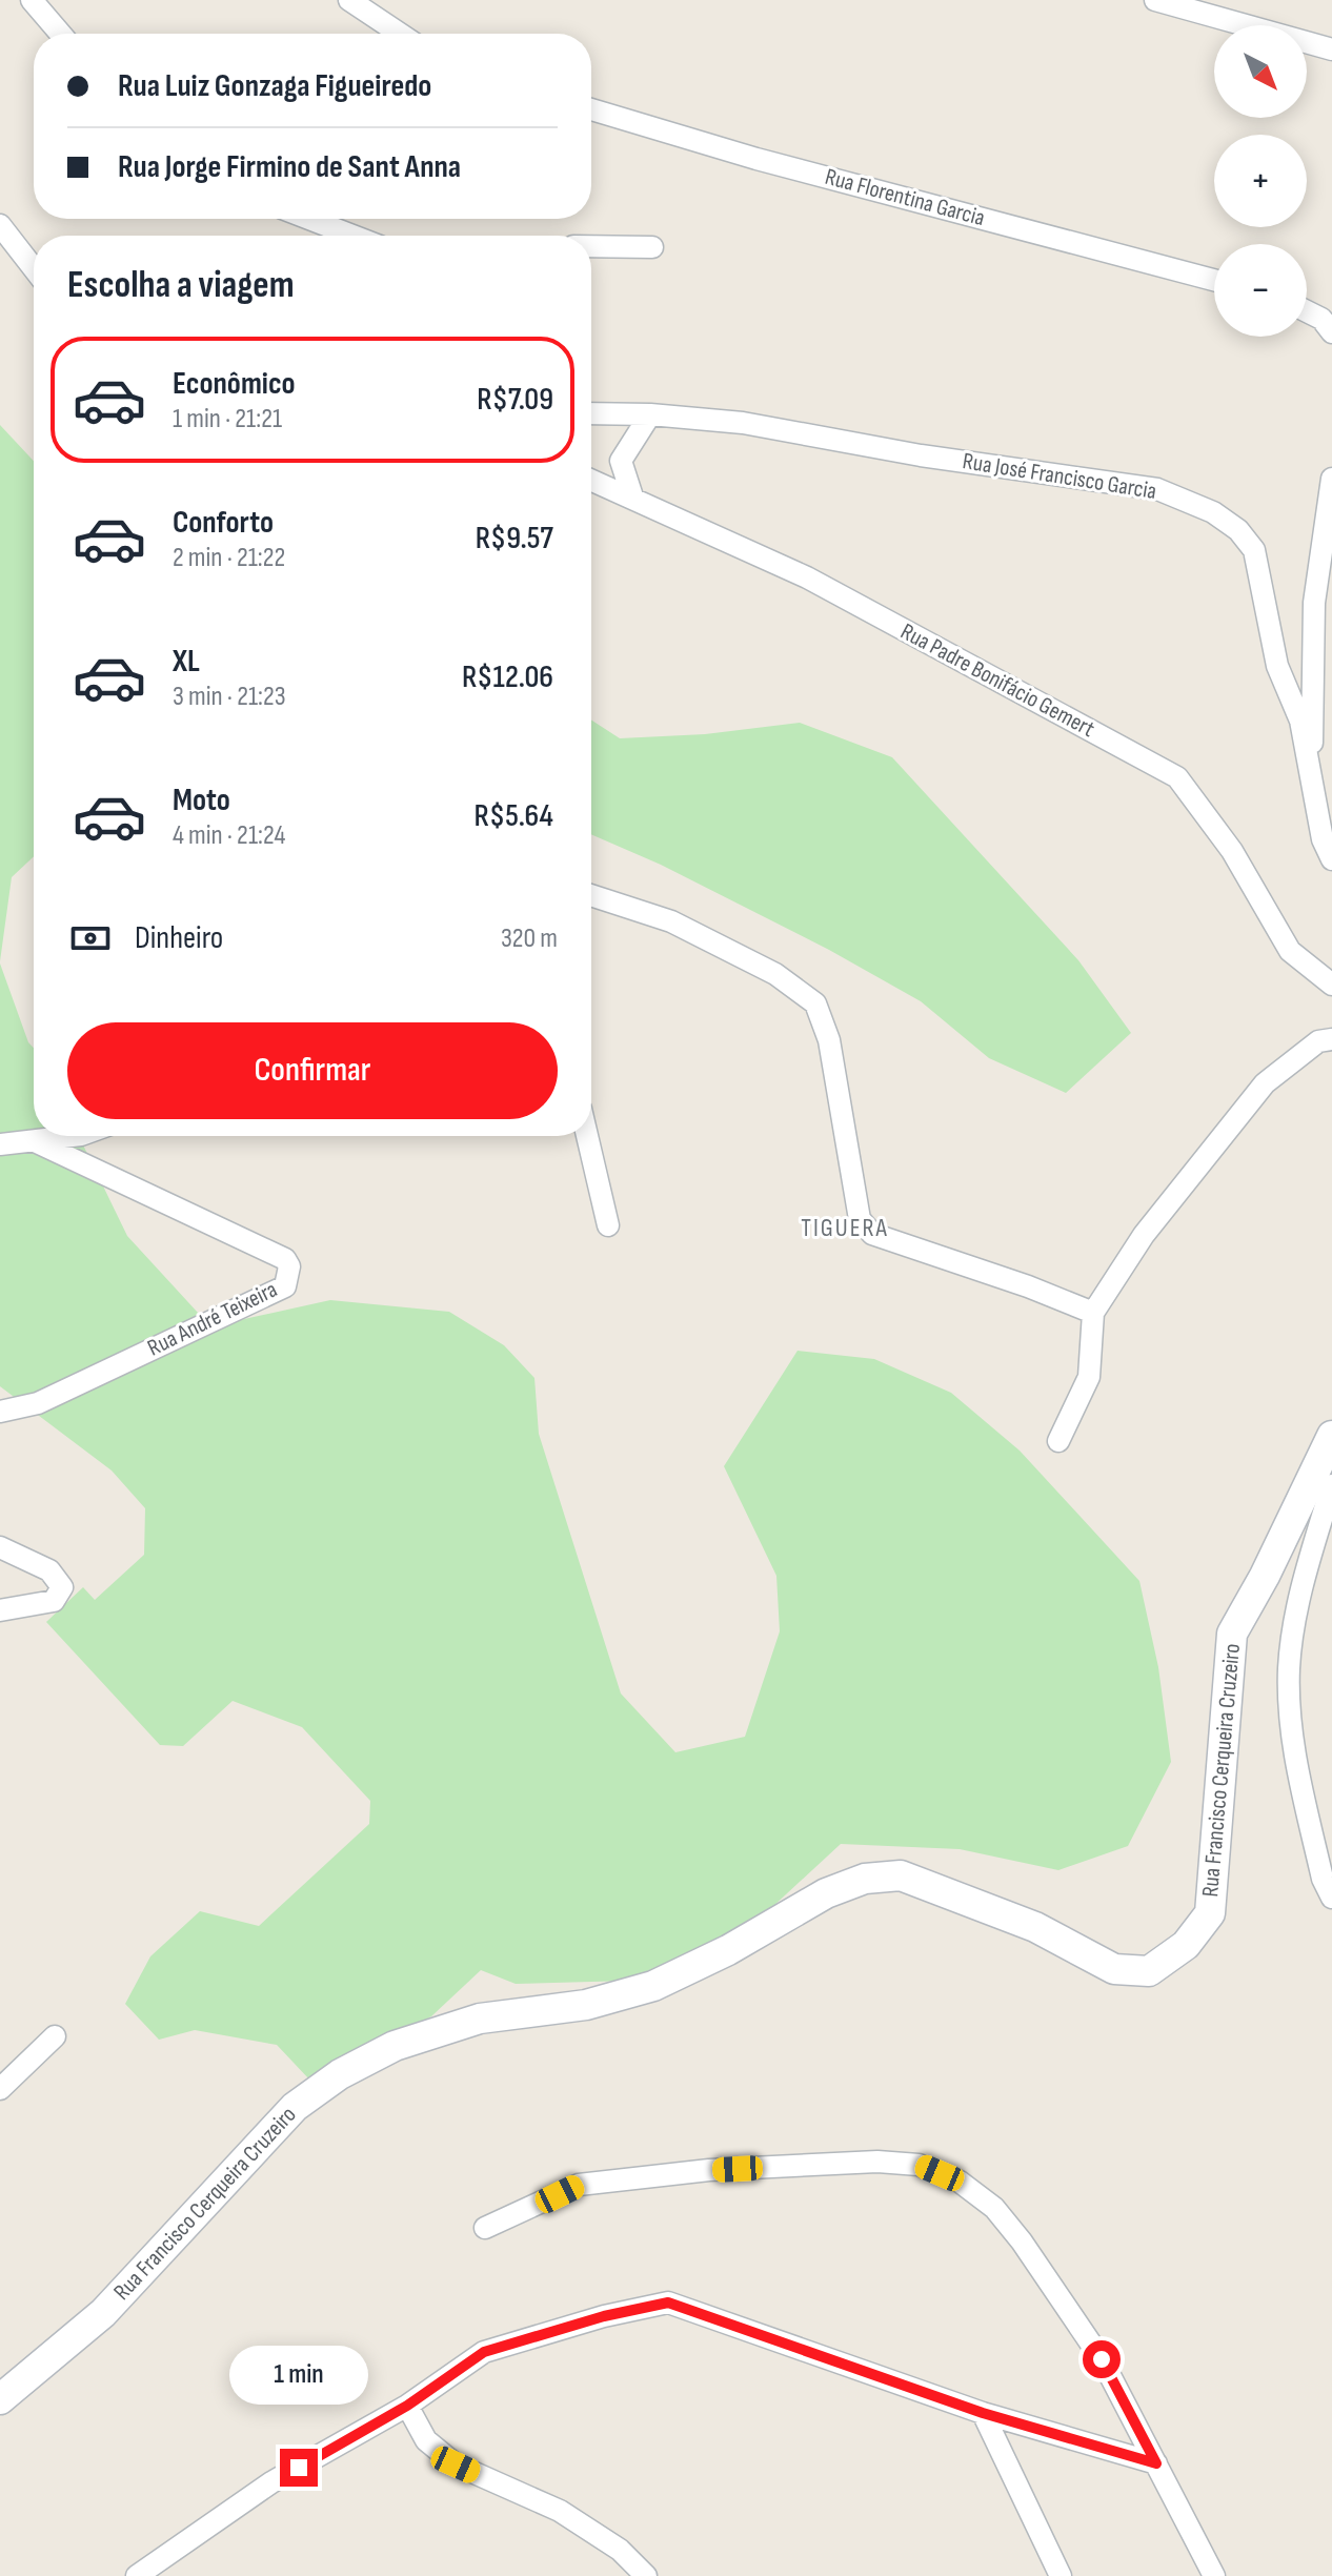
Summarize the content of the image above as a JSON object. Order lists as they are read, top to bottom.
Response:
{
  "streets": {
    "main road": ["Rua Francisco Cerqueira Cruzeiro"],
    "street": [
      "Rua Florentina Garcia",
      "Rua José Francisco Garcia",
      "Rua Padre Bonifácio Gemert",
      "Rua André Teixeira"
    ]
  },
  "districts": ["TIGUERA"],
  "north": "bottom right",
  "page": {
    "map_buttons": ["+", "−"],
    "banner": ["Rua Luiz Gonzaga Figueiredo", "Rua Jorge Firmino de Sant Anna"],
    "heading": "Escolha a viagem",
    "list": [
      {
        "name": "Econômico",
        "note": "1 min · 21:21",
        "value": "R$7.09"
      },
      {
        "name": "Conforto",
        "note": "2 min · 21:22",
        "value": "R$9.57"
      },
      {
        "name": "XL",
        "note": "3 min · 21:23",
        "value": "R$12.06"
      },
      {
        "name": "Moto",
        "note": "4 min · 21:24",
        "value": "R$5.64"
      }
    ],
    "pay": ["Dinheiro", "320 m"],
    "buttons": "Confirmar",
    "bubble": "1 min"
  }
}
